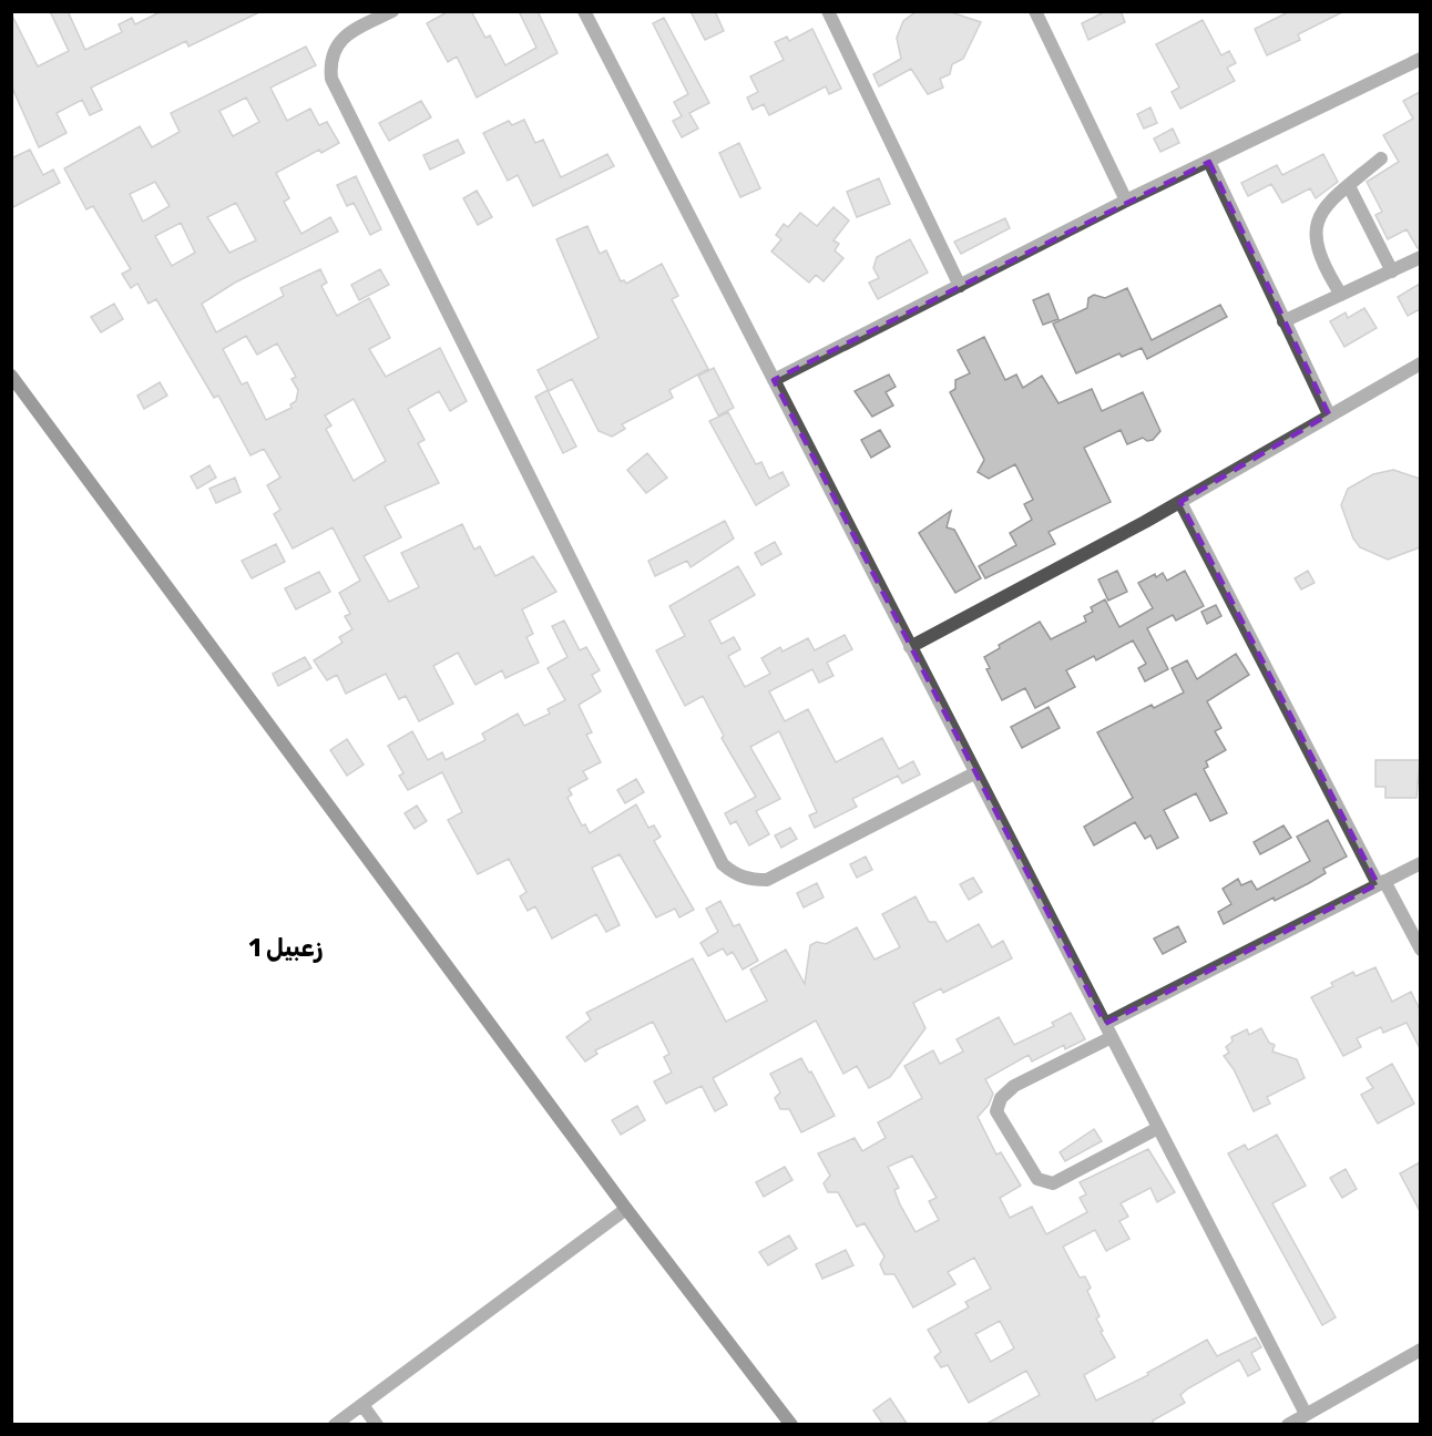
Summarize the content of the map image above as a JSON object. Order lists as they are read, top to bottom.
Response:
{
  "districts": ["زعبيل 1"]
}
